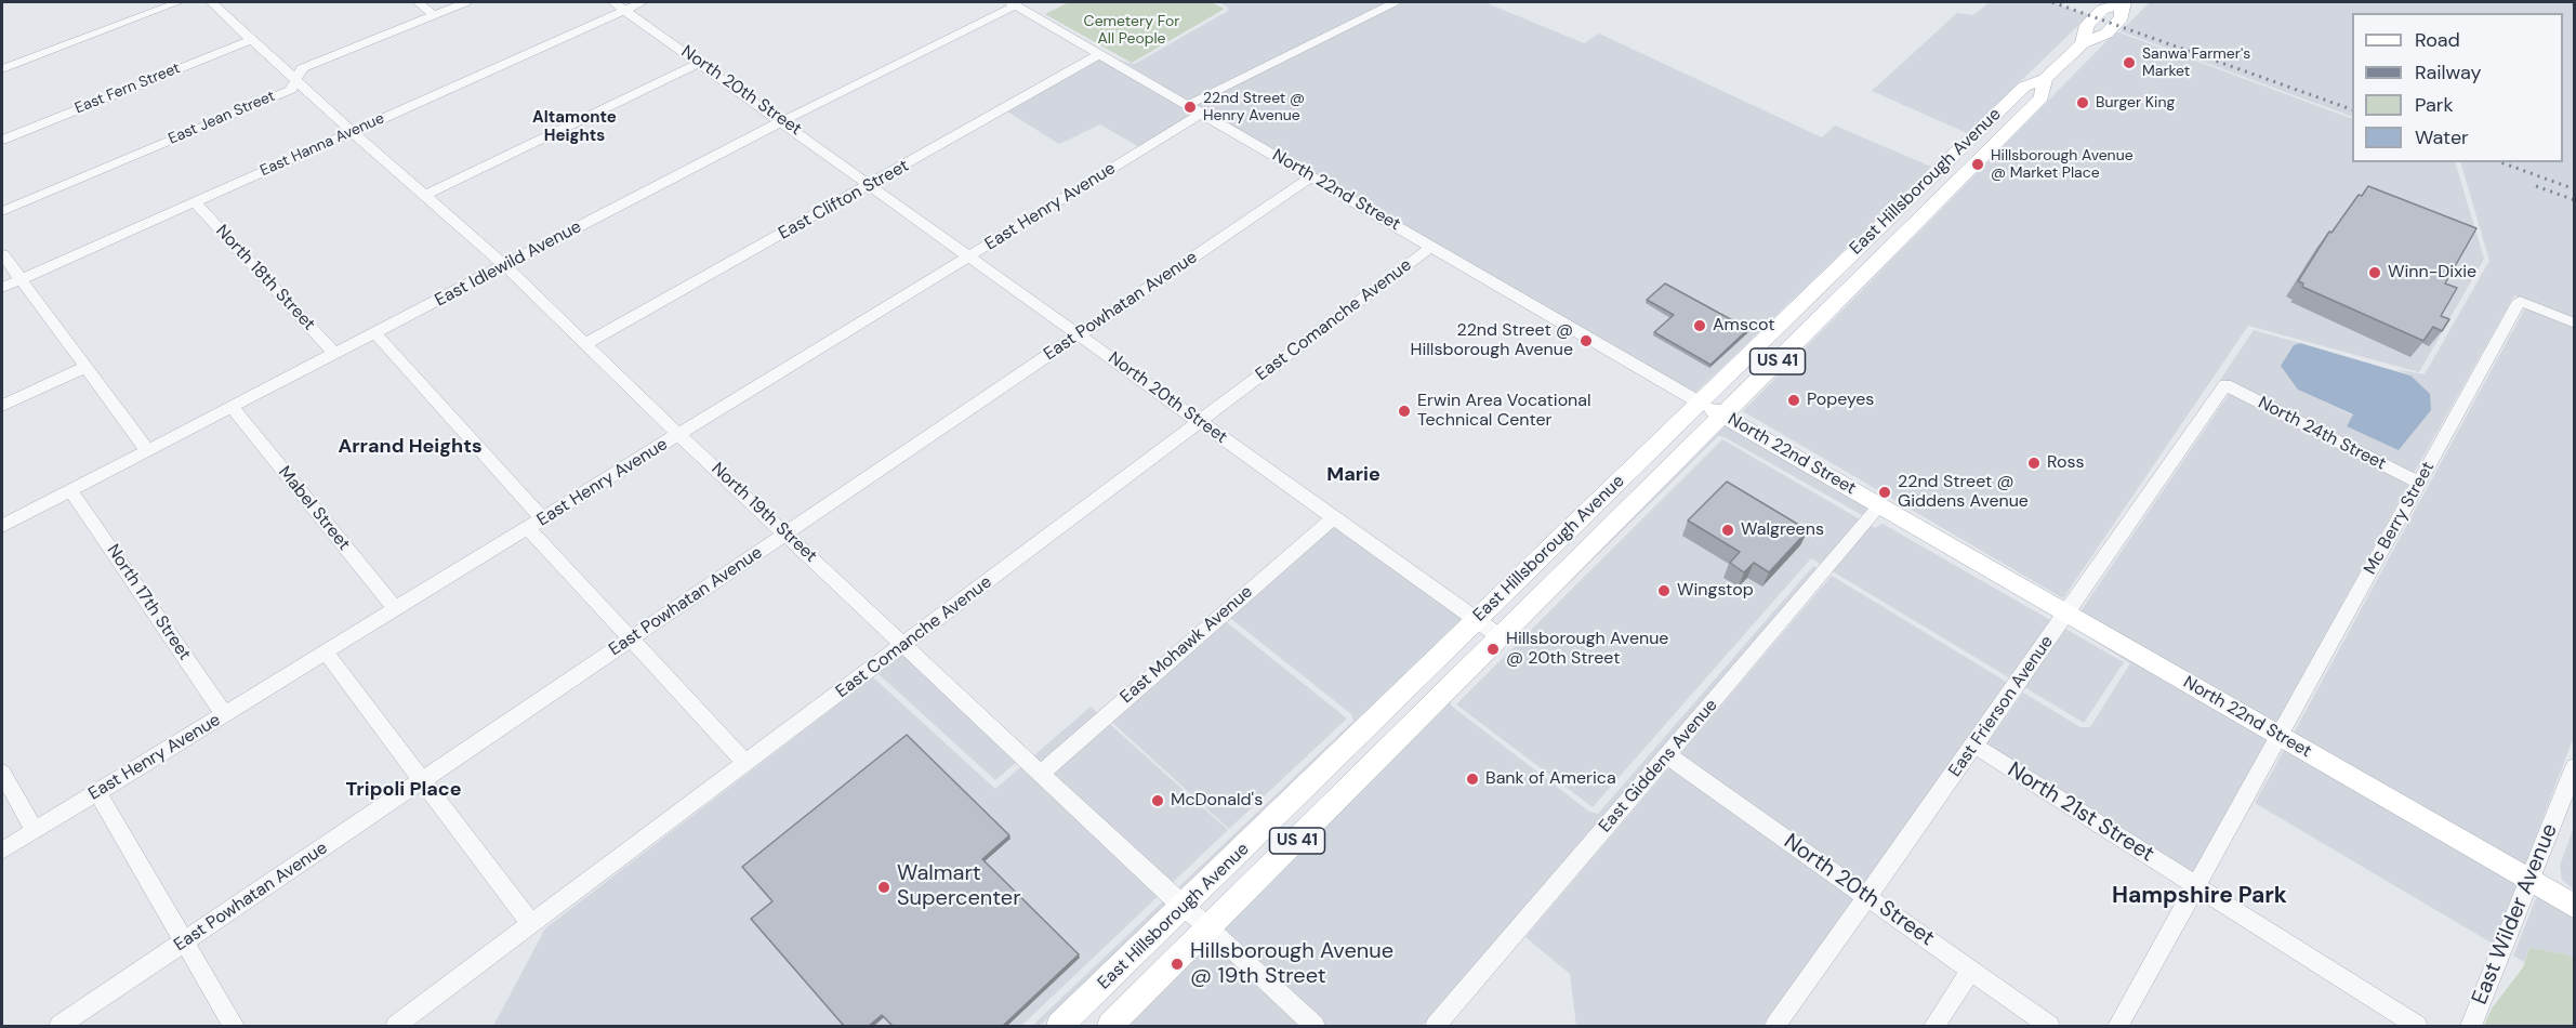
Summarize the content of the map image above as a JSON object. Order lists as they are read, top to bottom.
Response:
{
  "streets": {
    "main road": ["East Hillsborough Avenue", "North 22nd Street", "US 41"],
    "street": [
      "East Fern Street",
      "North 20th Street",
      "East Jean Street",
      "East Hanna Avenue",
      "East Clifton Street",
      "East Henry Avenue",
      "East Idlewild Avenue",
      "North 18th Street",
      "East Powhatan Avenue",
      "East Comanche Avenue",
      "North 24th Street",
      "Mabel Street",
      "North 19th Street",
      "Mc Berry Street",
      "North 17th Street",
      "East Mohawk Avenue",
      "East Frierson Avenue",
      "East Giddens Avenue",
      "North 21st Street",
      "East Wilder Avenue"
    ]
  },
  "crossings": [
    ["East Fern Street", "North 19th Street"],
    ["North 20th Street", "East Hanna Avenue"],
    ["North 20th Street", "East Hillsborough Avenue"],
    ["North 20th Street", "East Clifton Street"],
    ["North 20th Street", "East Henry Avenue"],
    ["North 20th Street", "East Idlewild Avenue"],
    ["North 20th Street", "East Powhatan Avenue"],
    ["North 20th Street", "East Comanche Avenue"],
    ["North 20th Street", "East Mohawk Avenue"],
    ["North 20th Street", "East Frierson Avenue"],
    ["North 20th Street", "East Giddens Avenue"],
    ["East Jean Street", "North 19th Street"],
    ["East Hanna Avenue", "North 18th Street"],
    ["East Hanna Avenue", "North 19th Street"],
    ["East Hillsborough Avenue", "North 22nd Street"],
    ["East Hillsborough Avenue", "North 19th Street"],
    ["North 22nd Street", "East Clifton Street"],
    ["North 22nd Street", "East Henry Avenue"],
    ["North 22nd Street", "East Idlewild Avenue"],
    ["North 22nd Street", "East Powhatan Avenue"],
    ["North 22nd Street", "East Comanche Avenue"],
    ["North 22nd Street", "Mc Berry Street"],
    ["North 22nd Street", "East Frierson Avenue"],
    ["North 22nd Street", "East Giddens Avenue"],
    ["North 22nd Street", "East Wilder Avenue"],
    ["East Clifton Street", "North 19th Street"],
    ["East Henry Avenue", "Mabel Street"],
    ["East Henry Avenue", "North 19th Street"],
    ["East Henry Avenue", "North 17th Street"],
    ["East Idlewild Avenue", "North 18th Street"],
    ["East Idlewild Avenue", "Mabel Street"],
    ["East Idlewild Avenue", "North 19th Street"],
    ["East Idlewild Avenue", "North 17th Street"],
    ["East Powhatan Avenue", "North 19th Street"],
    ["East Comanche Avenue", "North 19th Street"],
    ["North 24th Street", "Mc Berry Street"],
    ["North 24th Street", "East Frierson Avenue"],
    ["North 19th Street", "East Mohawk Avenue"],
    ["Mc Berry Street", "North 21st Street"],
    ["East Frierson Avenue", "North 21st Street"]
  ],
  "districts": [
    "Altamonte Heights",
    "Arrand Heights",
    "Marie",
    "Tripoli Place",
    "Hampshire Park"
  ],
  "parks": ["Cemetery For All People"],
  "places": [
    "Sanwa Farmer's Market",
    "Burger King",
    "22nd Street @ Henry Avenue",
    "Hillsborough Avenue @ Market Place",
    "Winn-Dixie",
    "Amscot",
    "22nd Street @ Hillsborough Avenue",
    "Popeyes",
    "Erwin Area Vocational Technical Center",
    "Ross",
    "22nd Street @ Giddens Avenue",
    "Walgreens",
    "Wingstop",
    "Hillsborough Avenue @ 20th Street",
    "Bank of America",
    "McDonald's",
    "Walmart Supercenter",
    "Hillsborough Avenue @ 19th Street"
  ],
  "legend": [
    "Road",
    "Railway",
    "Park",
    "Water"
  ]
}
